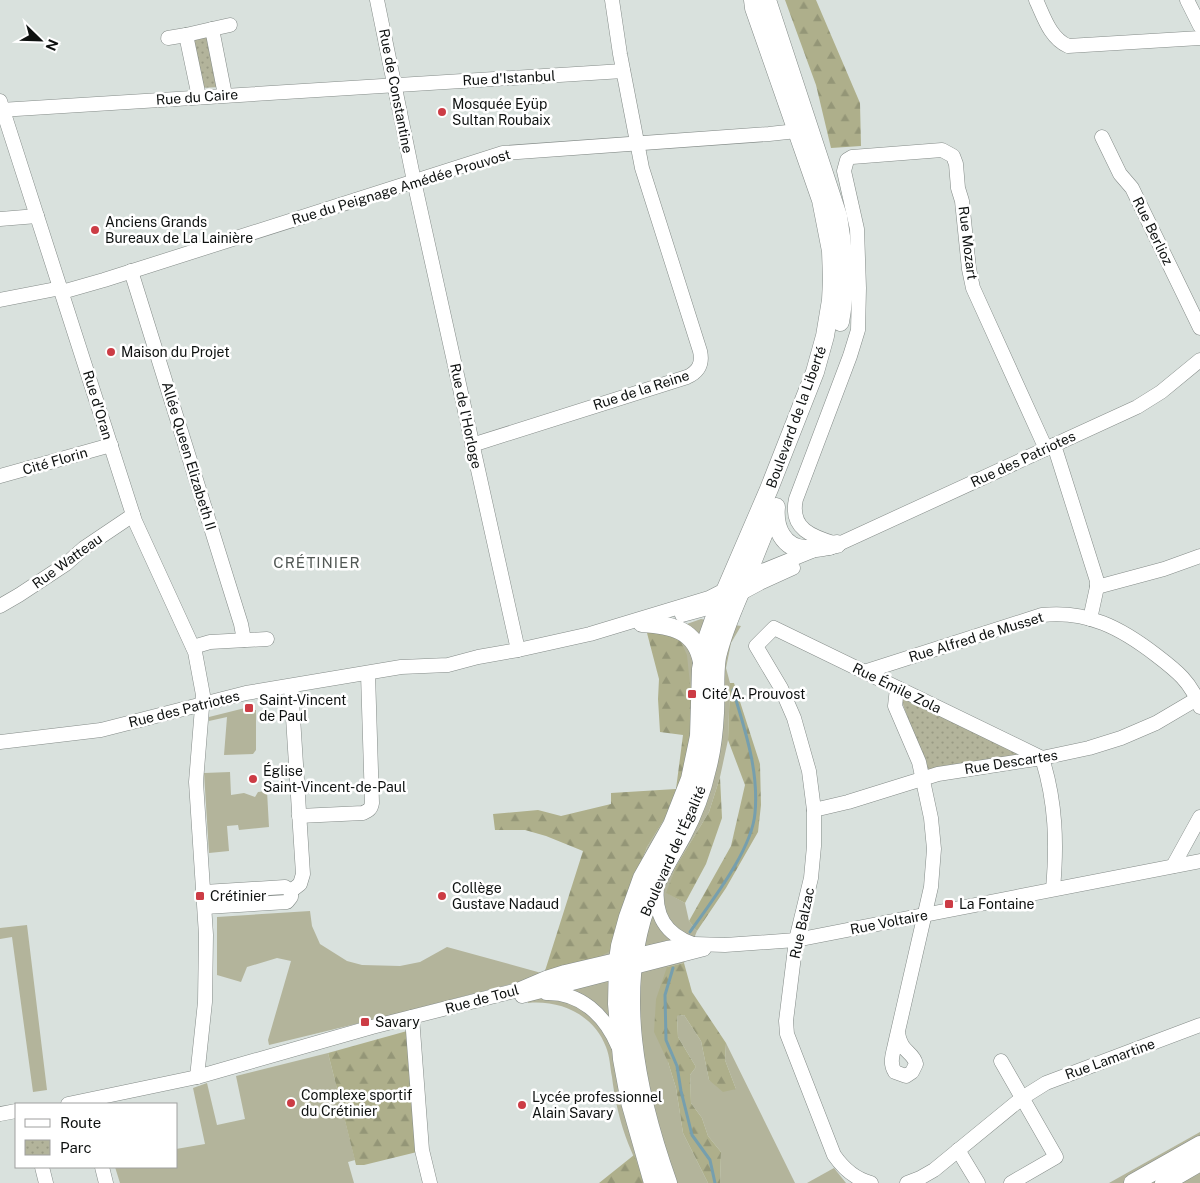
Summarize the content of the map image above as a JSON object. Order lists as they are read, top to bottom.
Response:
{
  "streets": {
    "main road": ["Boulevard de la Liberté", "Boulevard de l'Égalité"],
    "street": [
      "Rue d'Istanbul",
      "Rue de Constantine",
      "Rue du Caire",
      "Rue du Peignage Amédée Prouvost",
      "Rue Berlioz",
      "Rue Mozart",
      "Rue de la Reine",
      "Rue d'Oran",
      "Rue de l'Horloge",
      "Allée Queen Elizabeth II",
      "Rue des Patriotes",
      "Cité Florin",
      "Rue Watteau",
      "Rue Alfred de Musset",
      "Rue Émile Zola",
      "Rue Descartes",
      "Rue Voltaire",
      "Rue Balzac",
      "Rue de Toul",
      "Rue Lamartine"
    ]
  },
  "crossings": [
    ["Rue d'Istanbul", "Rue de Constantine"],
    ["Rue d'Istanbul", "Rue du Caire"],
    ["Rue d'Istanbul", "Rue de la Reine"],
    ["Rue de Constantine", "Rue du Caire"],
    ["Rue de Constantine", "Rue du Peignage Amédée Prouvost"],
    ["Rue de Constantine", "Rue de l'Horloge"],
    ["Rue du Caire", "Rue d'Oran"],
    ["Rue du Peignage Amédée Prouvost", "Rue de la Reine"],
    ["Rue du Peignage Amédée Prouvost", "Rue d'Oran"],
    ["Rue du Peignage Amédée Prouvost", "Rue de l'Horloge"],
    ["Rue du Peignage Amédée Prouvost", "Boulevard de la Liberté"],
    ["Rue du Peignage Amédée Prouvost", "Allée Queen Elizabeth II"],
    ["Rue Mozart", "Boulevard de la Liberté"],
    ["Rue Mozart", "Rue des Patriotes"],
    ["Rue de la Reine", "Rue de l'Horloge"],
    ["Rue d'Oran", "Rue des Patriotes"],
    ["Rue d'Oran", "Cité Florin"],
    ["Rue d'Oran", "Rue Watteau"],
    ["Rue d'Oran", "Rue de Toul"],
    ["Rue de l'Horloge", "Rue des Patriotes"],
    ["Boulevard de la Liberté", "Rue des Patriotes"],
    ["Boulevard de la Liberté", "Boulevard de l'Égalité"],
    ["Rue des Patriotes", "Boulevard de l'Égalité"],
    ["Rue Alfred de Musset", "Rue Émile Zola"],
    ["Rue Alfred de Musset", "Rue Descartes"],
    ["Rue Émile Zola", "Rue Descartes"],
    ["Rue Émile Zola", "Rue Balzac"],
    ["Rue Descartes", "Rue Balzac"],
    ["Boulevard de l'Égalité", "Rue Voltaire"],
    ["Boulevard de l'Égalité", "Rue de Toul"],
    ["Rue Voltaire", "Rue Balzac"],
    ["Rue Voltaire", "Rue de Toul"]
  ],
  "districts": ["CRÉTINIER"],
  "places": {
    "other": [
      "Mosquée Eyüp Sultan Roubaix",
      "Anciens Grands Bureaux de La Lainière",
      "Maison du Projet",
      "Église Saint-Vincent-de-Paul",
      "Collège Gustave Nadaud",
      "Complexe sportif du Crétinier",
      "Lycée professionnel Alain Savary"
    ],
    "transit": [
      "Cité A. Prouvost",
      "Saint-Vincent de Paul",
      "Crétinier",
      "La Fontaine",
      "Savary"
    ]
  },
  "legend": ["Route", "Parc"],
  "north": "bottom right"
}
